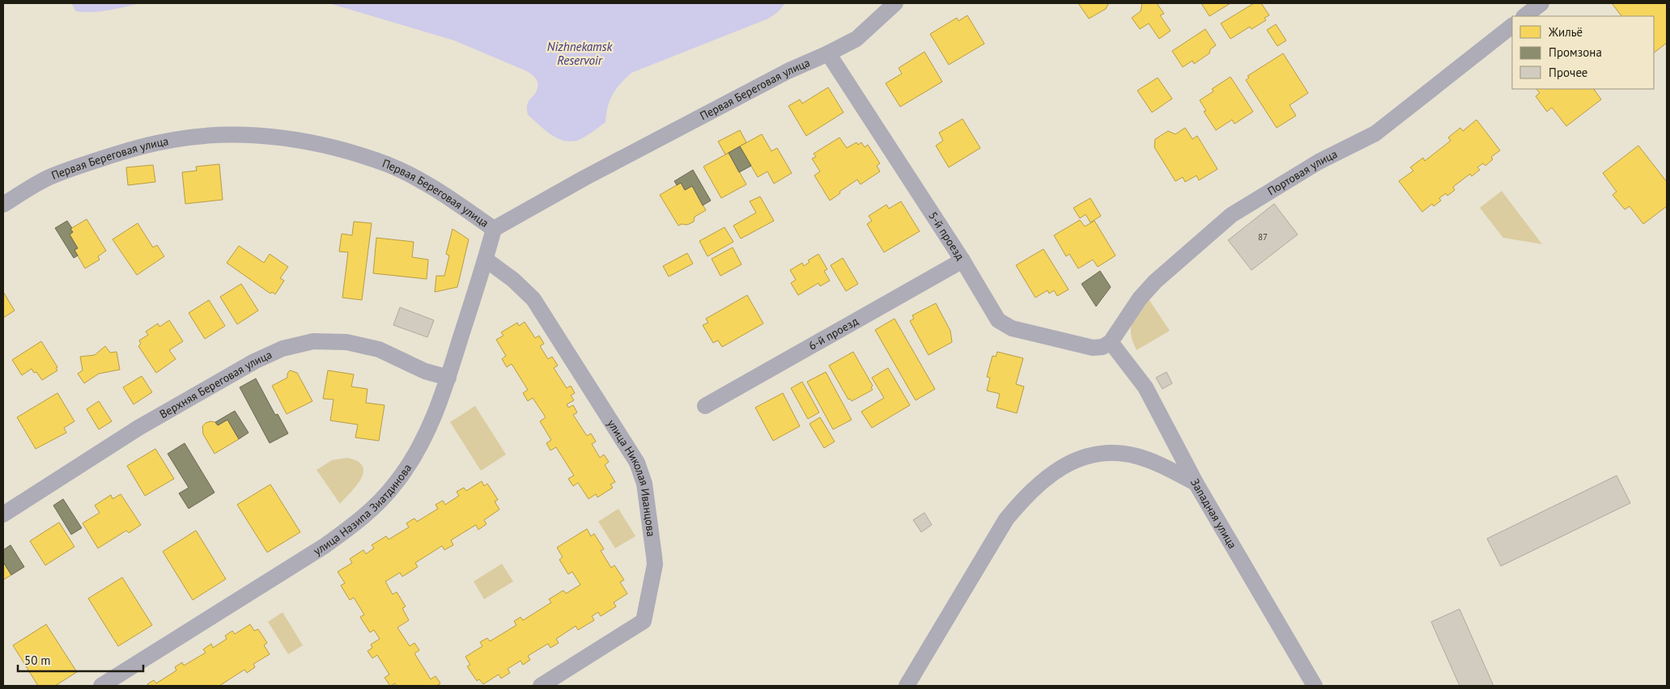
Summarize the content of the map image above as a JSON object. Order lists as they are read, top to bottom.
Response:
{
  "streets": {
    "street": [
      "Первая Береговая улица",
      "Портовая улица",
      "5-й проезд",
      "6-й проезд",
      "Верхняя Береговая улица",
      "улица Николая Иванцова",
      "улица Назипа Зиатдинова",
      "Западная улица"
    ]
  },
  "crossings": [
    ["Первая Береговая улица", "5-й проезд"],
    ["Первая Береговая улица", "улица Назипа Зиатдинова"],
    ["Портовая улица", "5-й проезд"],
    ["Портовая улица", "Западная улица"],
    ["5-й проезд", "6-й проезд"],
    ["5-й проезд", "Западная улица"],
    ["Верхняя Береговая улица", "улица Назипа Зиатдинова"],
    ["улица Николая Иванцова", "улица Назипа Зиатдинова"]
  ],
  "water": ["Nizhnekamsk Reservoir"],
  "house_numbers": ["87"],
  "legend": ["Жильё", "Промзона", "Прочее"],
  "scale_bar": "50 m"
}
